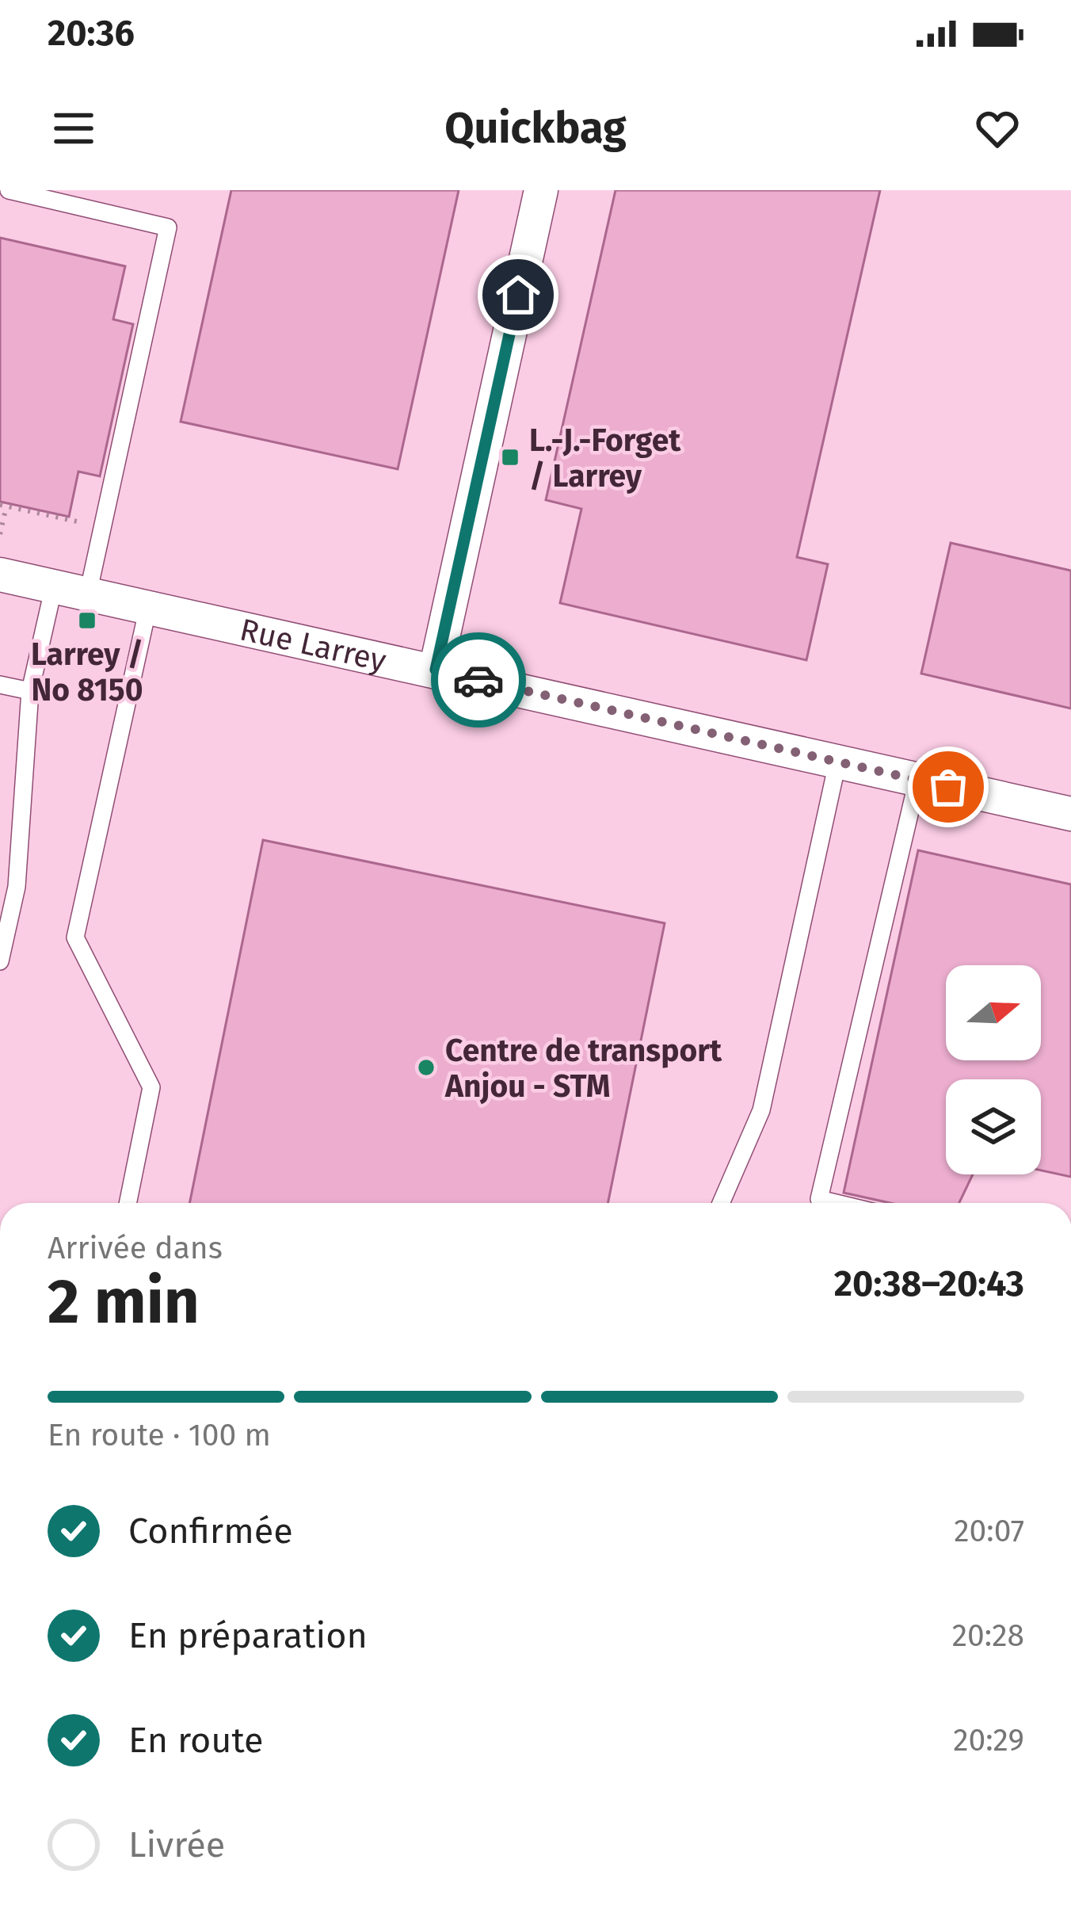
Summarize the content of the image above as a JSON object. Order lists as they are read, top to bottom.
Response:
{
  "streets": {
    "street": ["Rue Larrey"]
  },
  "places": {
    "transit": ["L.-J.-Forget / Larrey", "Larrey / No 8150"],
    "other": ["Centre de transport Anjou - STM"]
  },
  "north": "right",
  "page": {
    "status": "20:36",
    "header": "Quickbag",
    "heading": ["2 min", "Arrivée dans", "20:38–20:43"],
    "bar": "En route · 100 m",
    "list": [
      ["Confirmée", "20:07"],
      ["En préparation", "20:28"],
      ["En route", "20:29"],
      "Livrée"
    ]
  }
}
